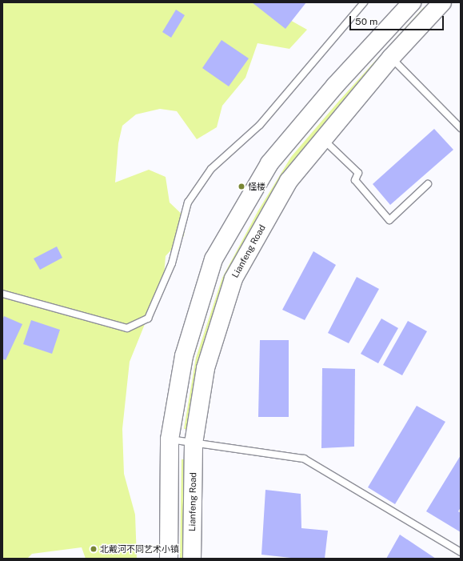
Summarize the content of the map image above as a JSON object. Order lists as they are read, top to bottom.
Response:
{
  "streets": {
    "main road": ["Lianfeng Road"]
  },
  "places": ["怪楼", "北戴河不同艺术小镇"],
  "scale_bar": "50 m"
}
